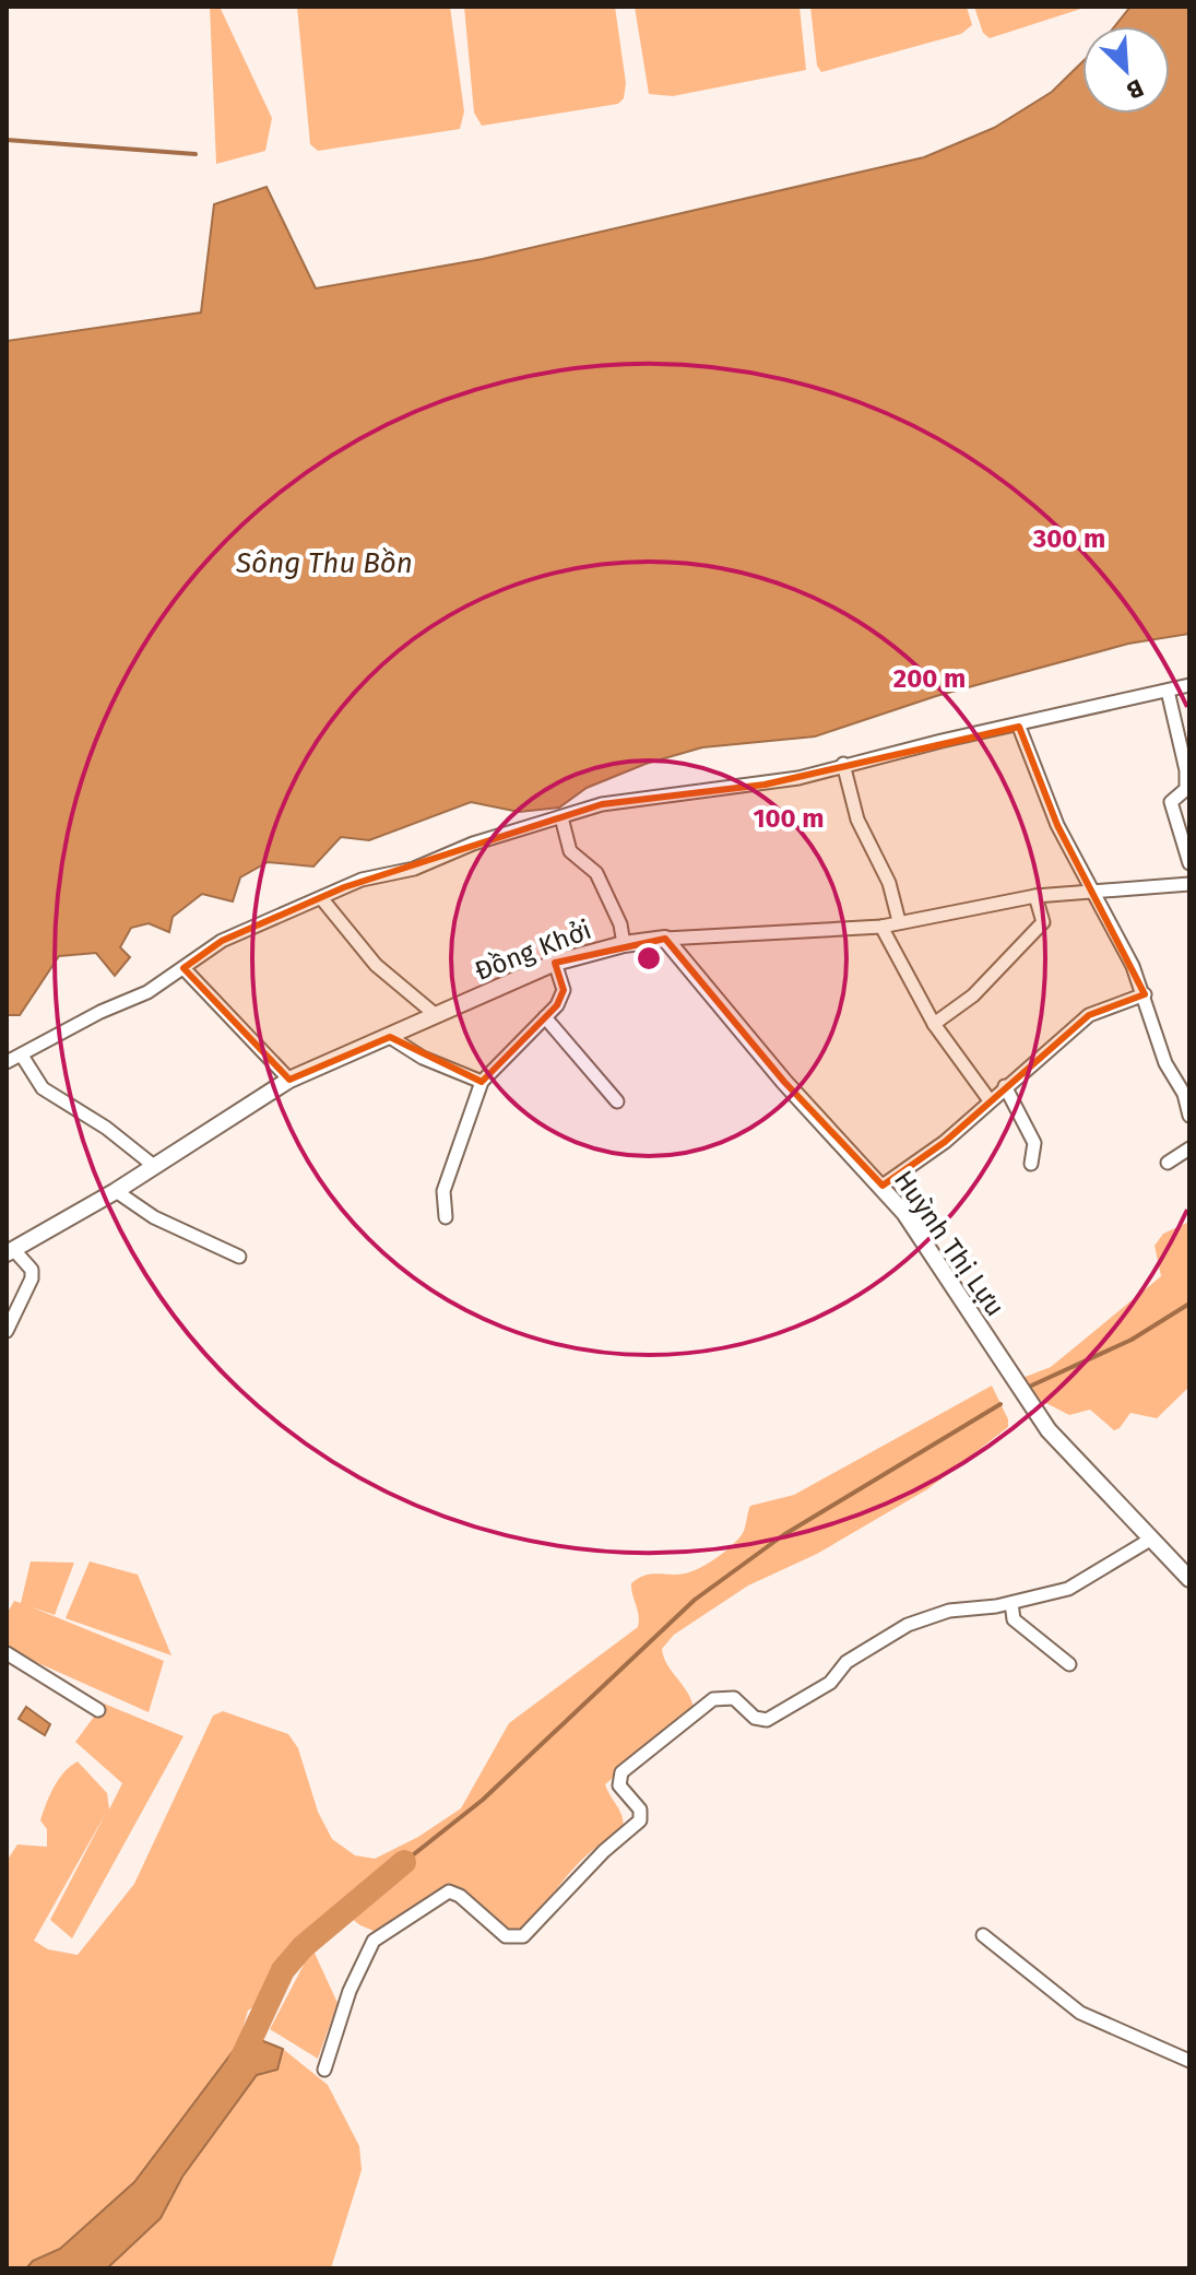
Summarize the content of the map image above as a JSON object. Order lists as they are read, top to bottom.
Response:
{
  "streets": {
    "street": ["Đồng Khởi", "Huỳnh Thị Lựu"]
  },
  "crossings": [
    ["Đồng Khởi", "Huỳnh Thị Lựu"]
  ],
  "water": ["Sông Thu Bồn"],
  "north": "bottom right",
  "rings": ["300 m", "200 m", "100 m"]
}
